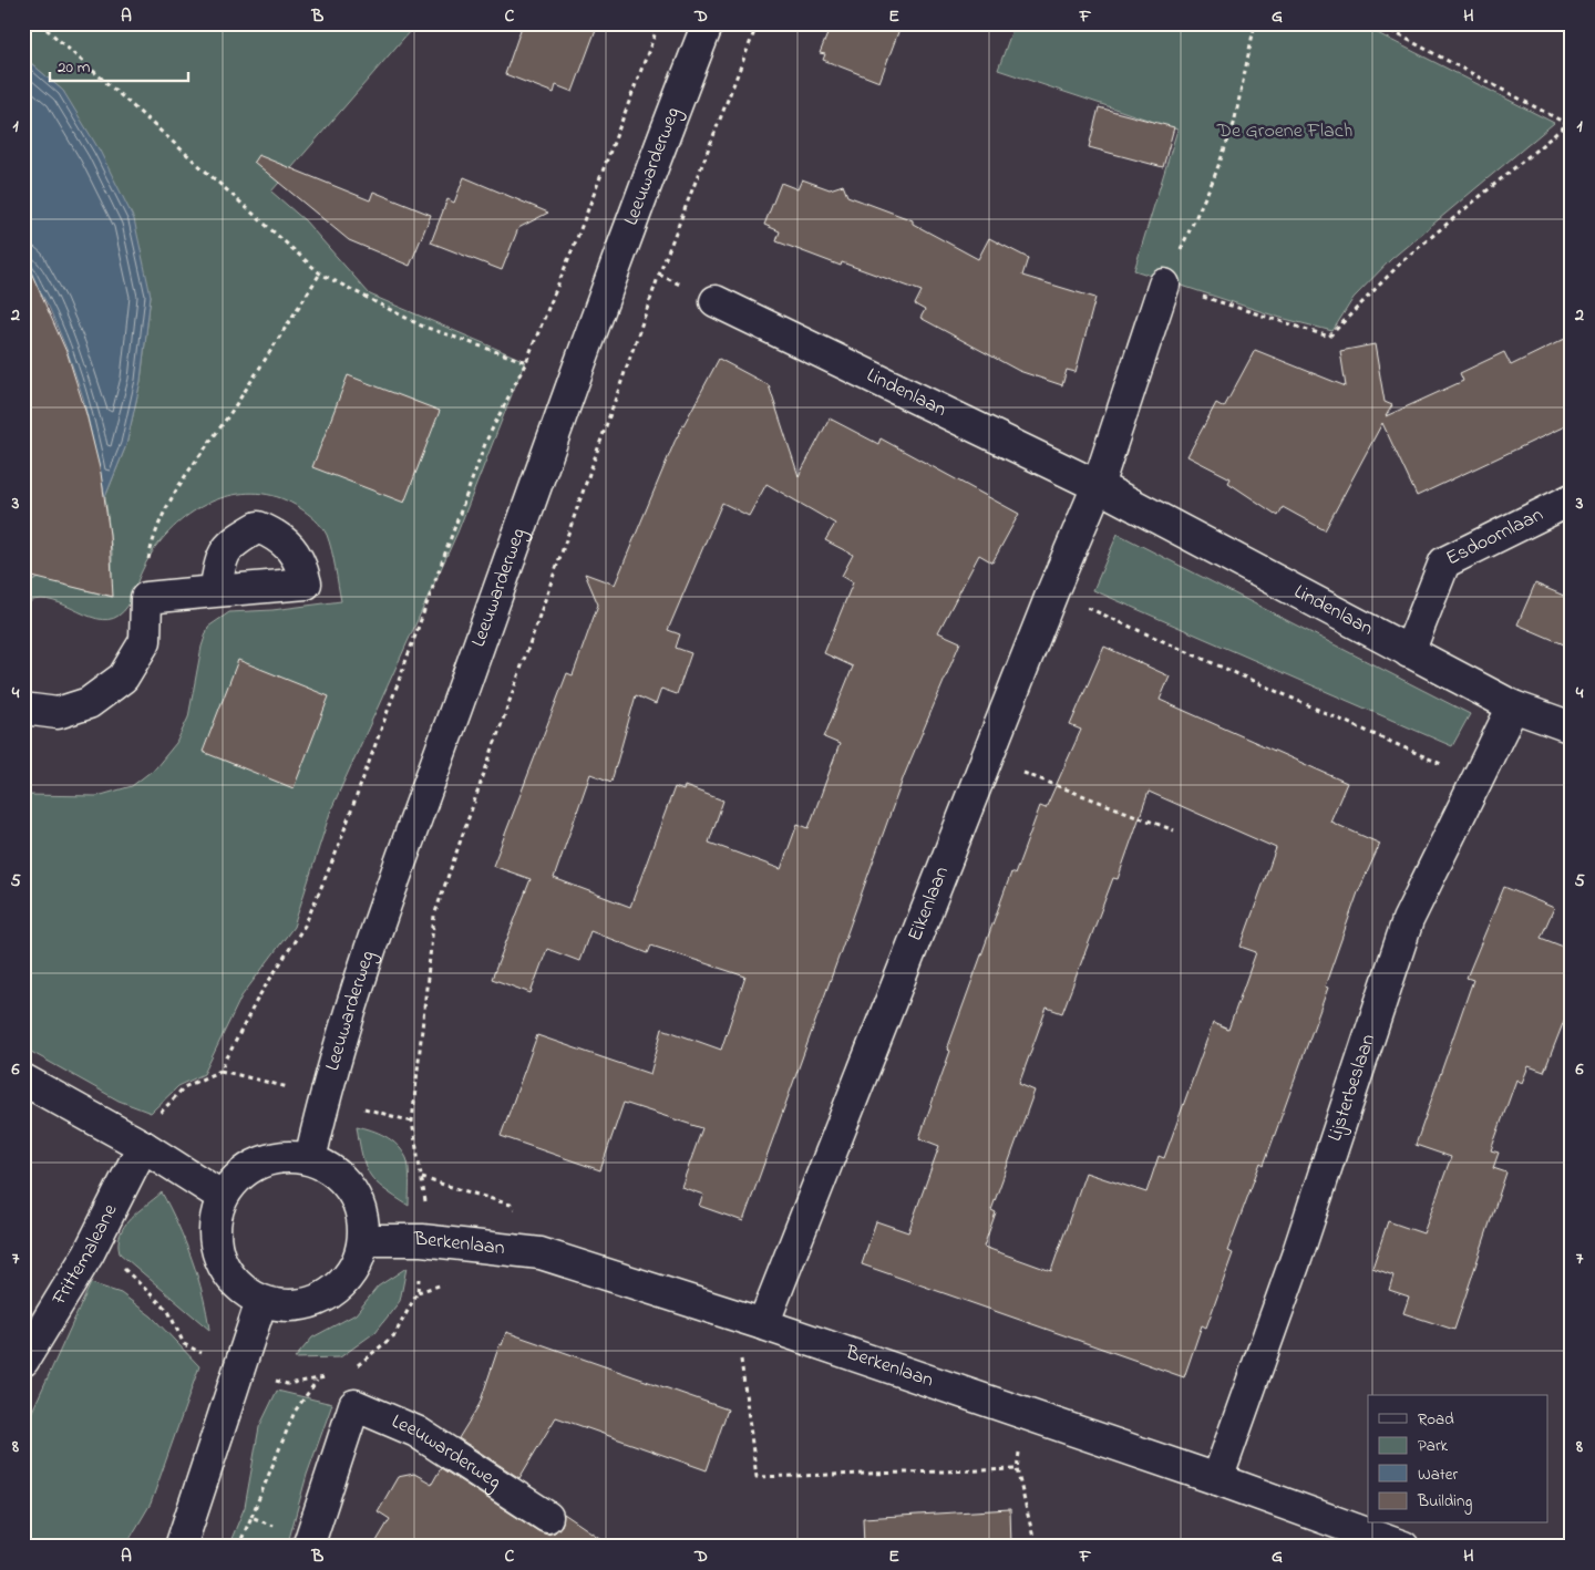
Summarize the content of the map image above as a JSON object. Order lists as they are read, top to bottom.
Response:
{
  "streets": {
    "street": [
      "Leeuwarderweg",
      "Lindenlaan",
      "Esdoornlaan",
      "Eikenlaan",
      "Lijsterbeslaan",
      "Berkenlaan",
      "Frittemaleane"
    ]
  },
  "crossings": [
    ["Leeuwarderweg", "Berkenlaan"],
    ["Lindenlaan", "Esdoornlaan"],
    ["Lindenlaan", "Eikenlaan"],
    ["Lindenlaan", "Lijsterbeslaan"],
    ["Eikenlaan", "Berkenlaan"],
    ["Lijsterbeslaan", "Berkenlaan"]
  ],
  "parks": ["De Groene Flach"],
  "legend": [
    "Road",
    "Park",
    "Water",
    "Building"
  ],
  "scale_bar": "20 m",
  "grid": {
    "columns": [
      "A",
      "B",
      "C",
      "D",
      "E",
      "F",
      "G",
      "H"
    ],
    "rows": [
      "1",
      "2",
      "3",
      "4",
      "5",
      "6",
      "7",
      "8"
    ]
  }
}
